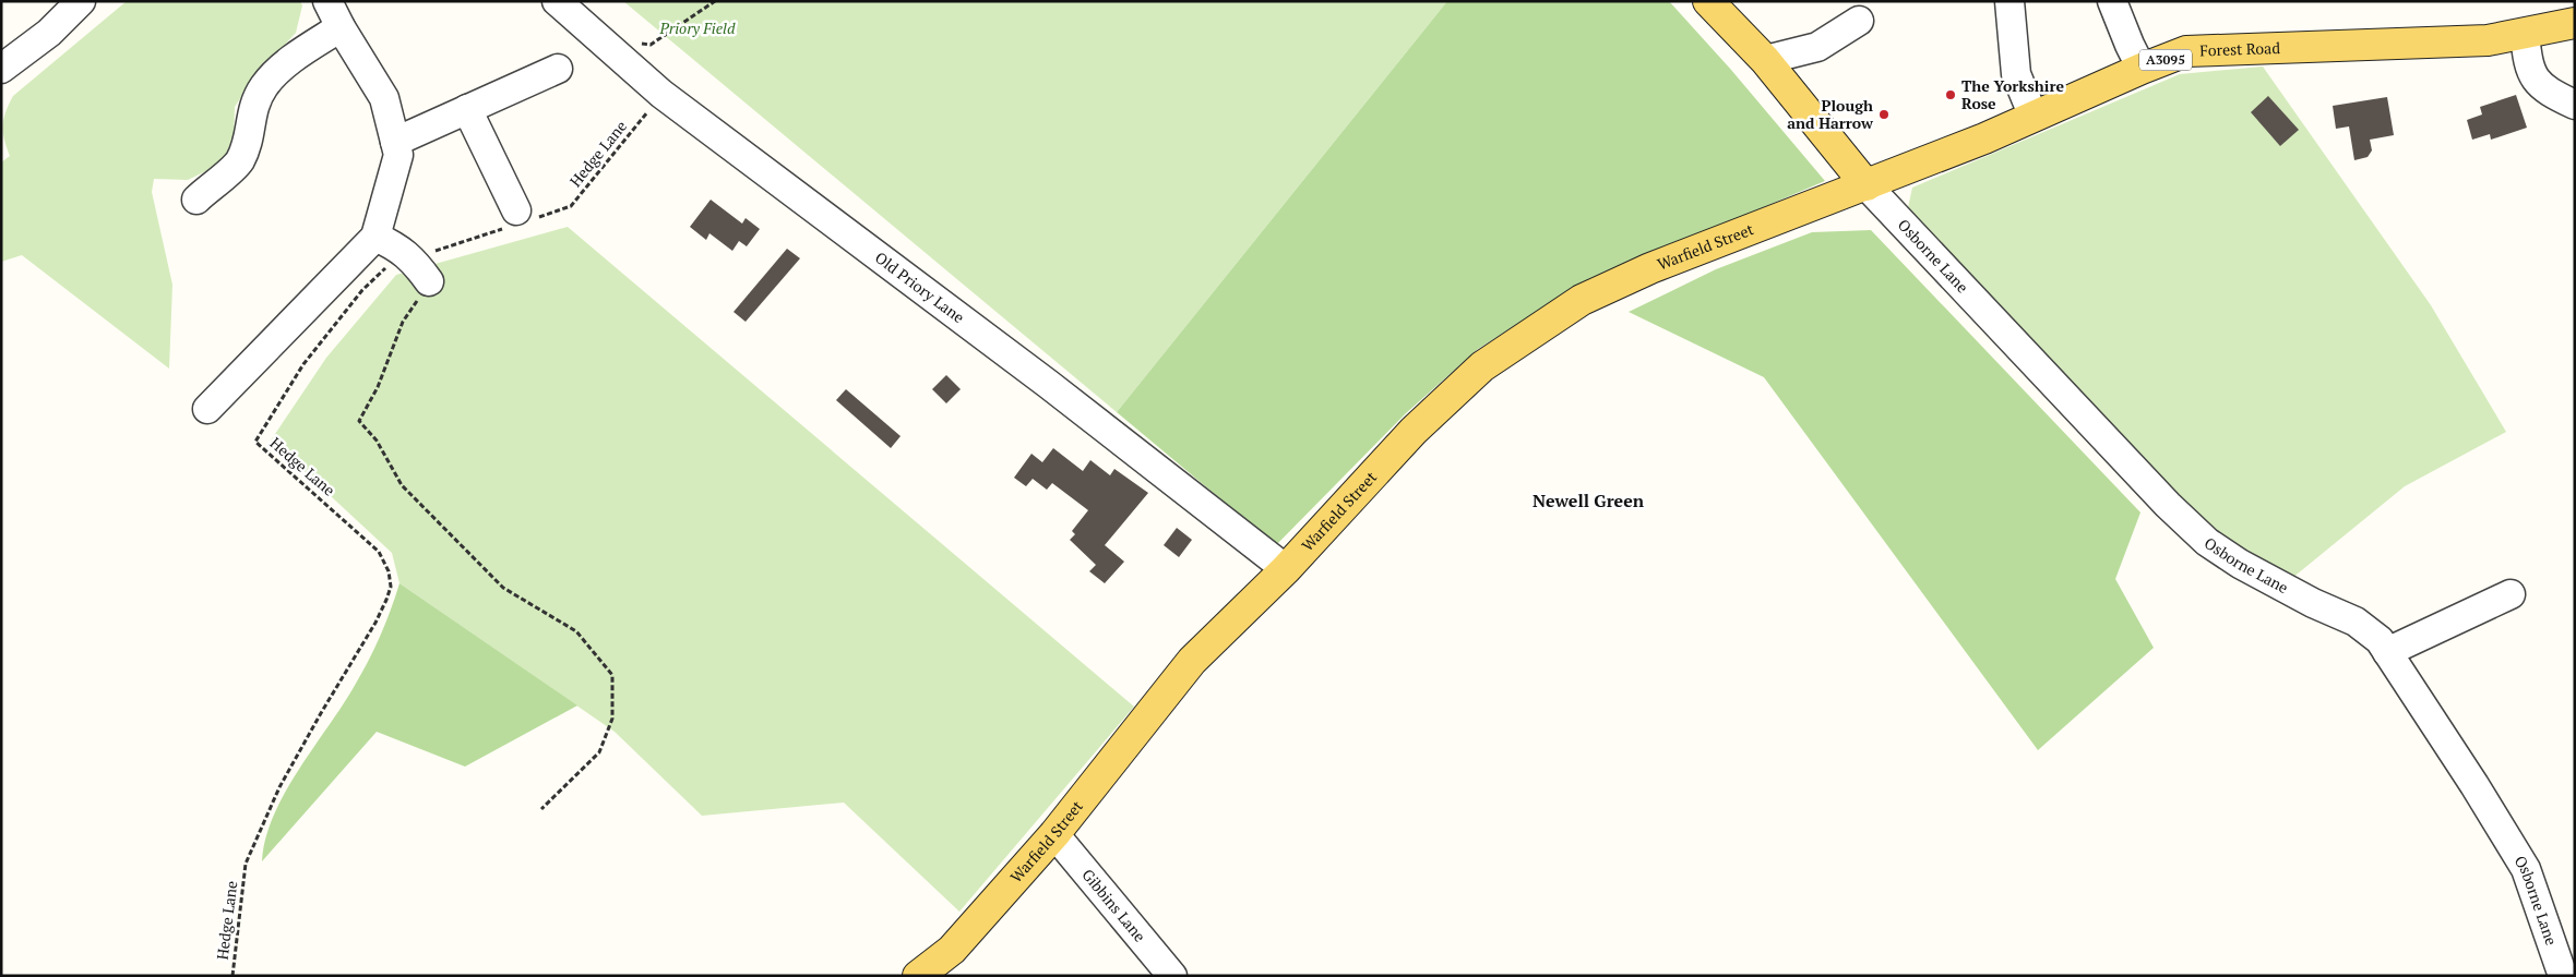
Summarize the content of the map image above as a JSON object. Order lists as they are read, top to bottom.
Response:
{
  "streets": {
    "main road": ["Forest Road", "A3095", "Warfield Street"],
    "street": ["Osborne Lane", "Old Priory Lane", "Gibbins Lane"],
    "path": ["Hedge Lane"]
  },
  "crossings": [
    ["Forest Road", "Warfield Street"],
    ["Forest Road", "Osborne Lane"],
    ["Hedge Lane", "Old Priory Lane"],
    ["Warfield Street", "Osborne Lane"],
    ["Warfield Street", "Old Priory Lane"],
    ["Warfield Street", "Gibbins Lane"]
  ],
  "districts": ["Newell Green"],
  "parks": ["Priory Field"],
  "places": ["The Yorkshire Rose", "Plough and Harrow"]
}
